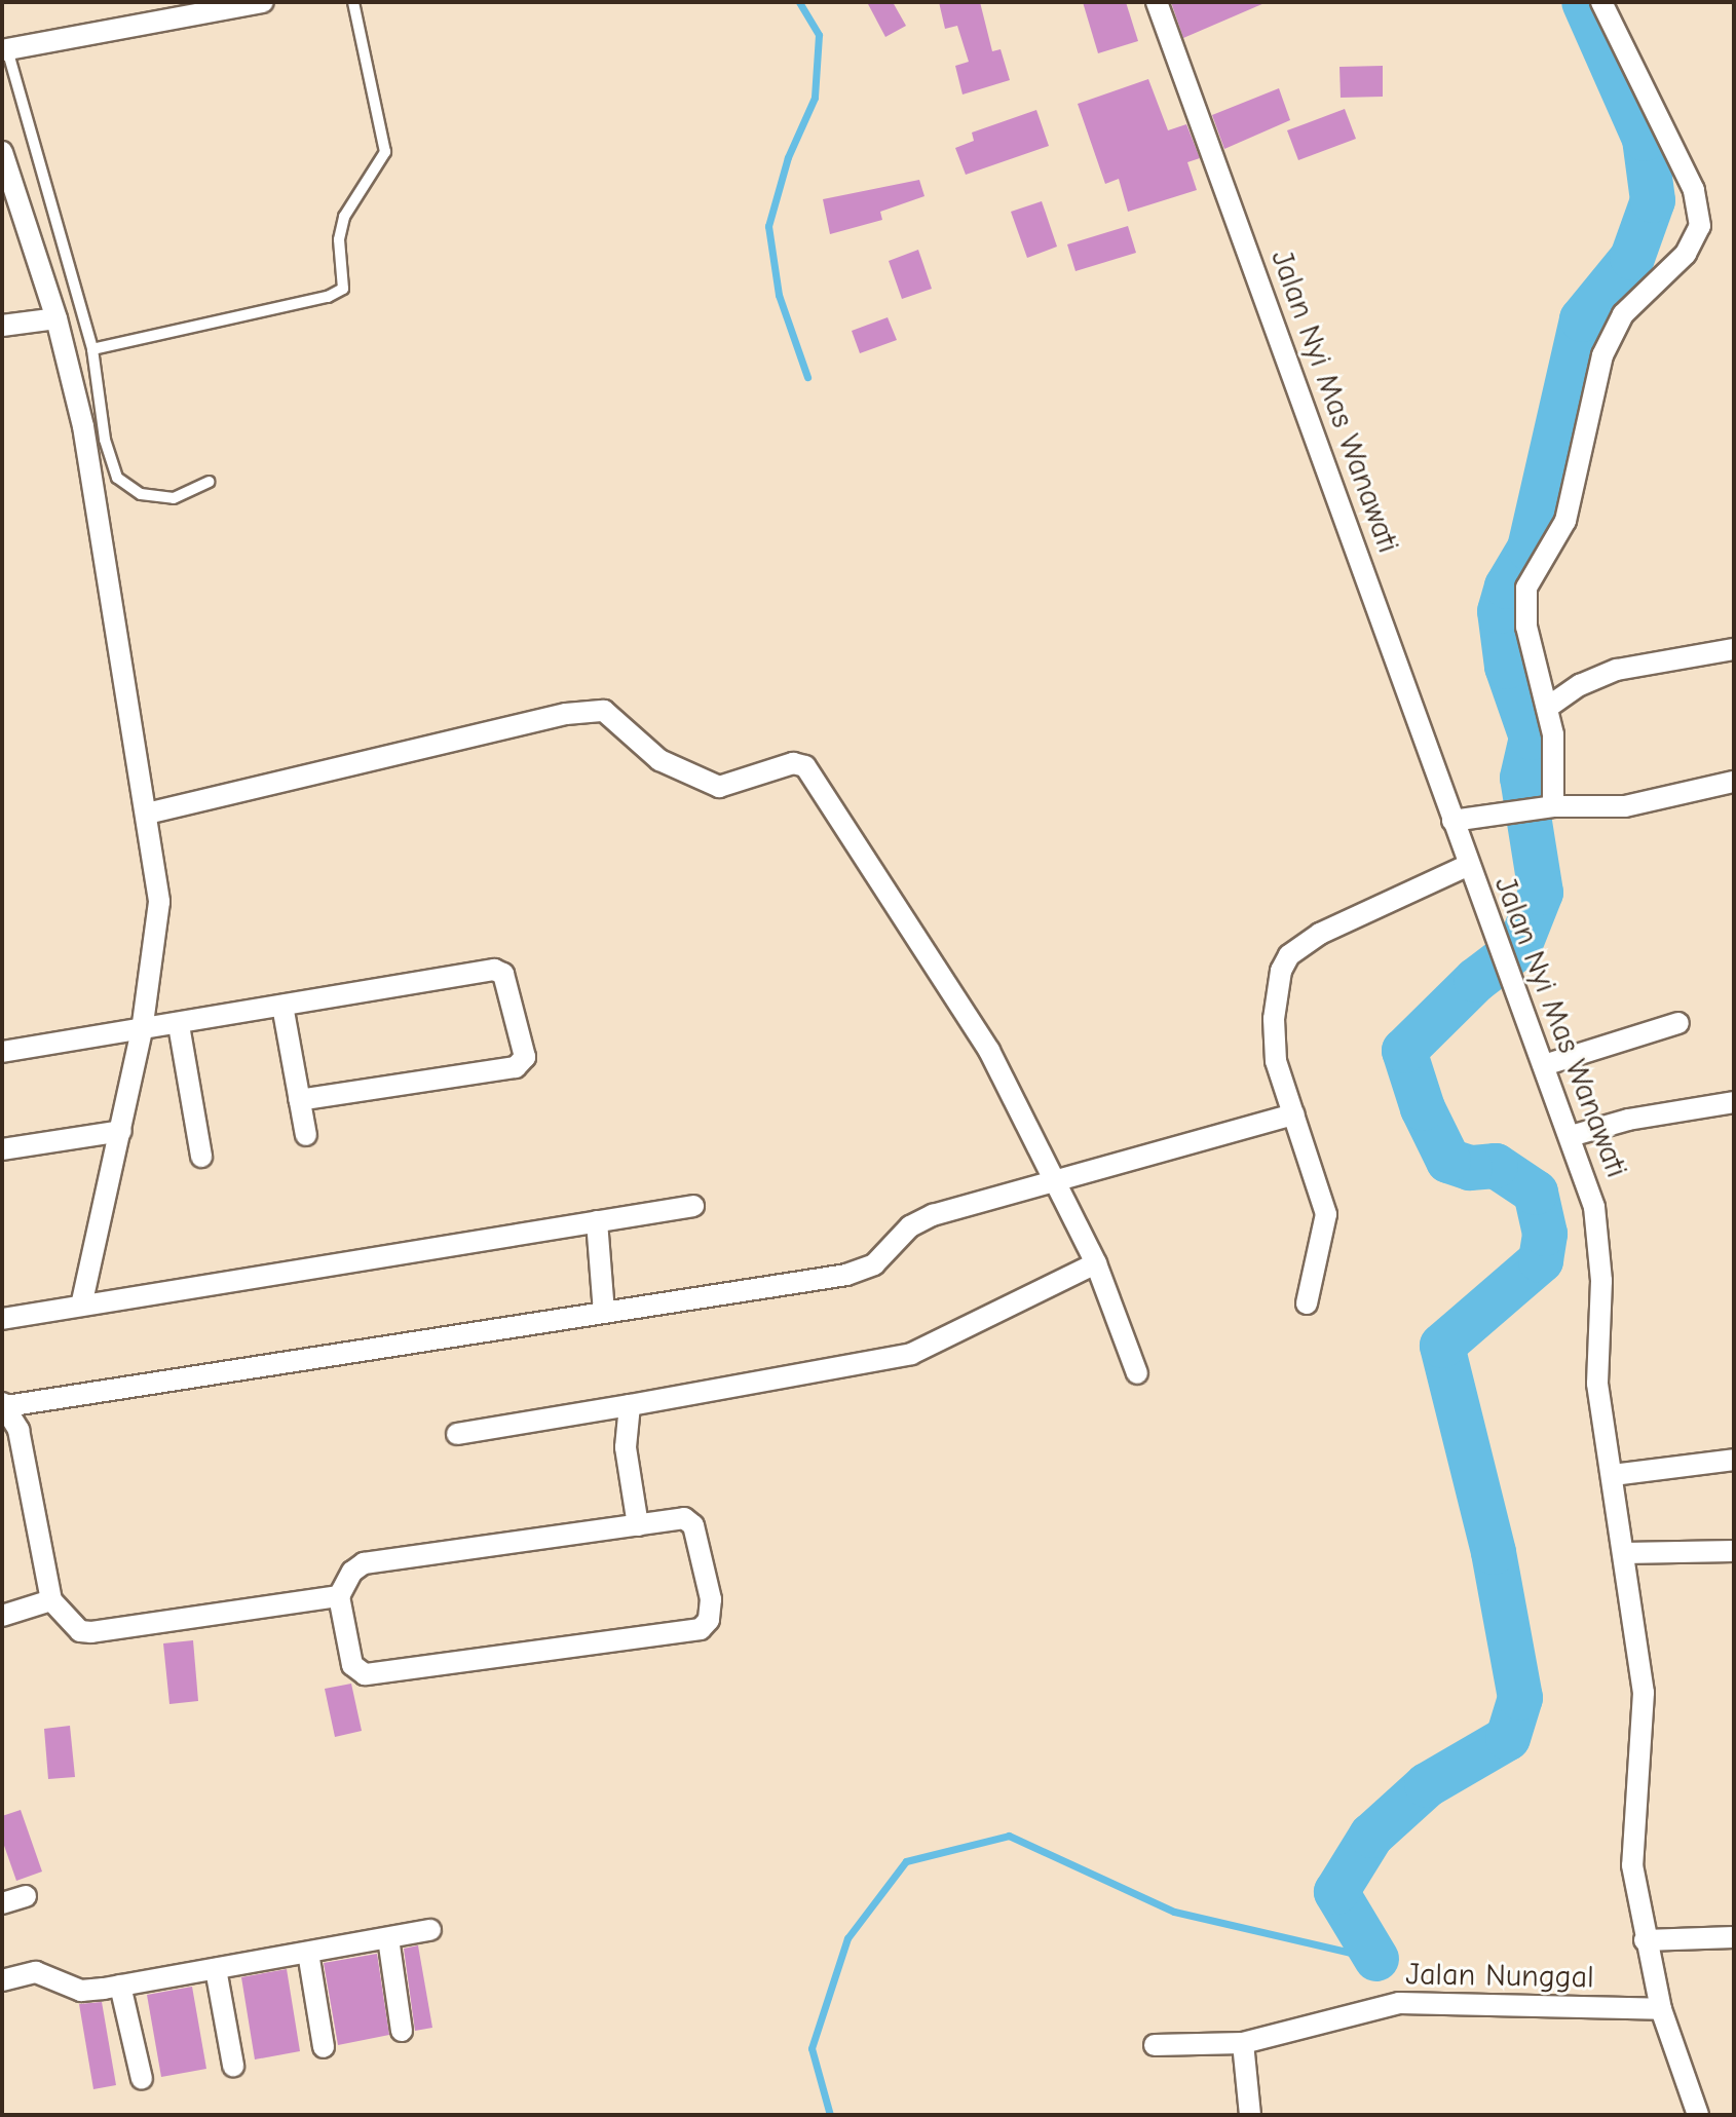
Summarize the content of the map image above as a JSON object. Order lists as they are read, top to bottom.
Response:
{
  "streets": {
    "street": ["Jalan Nyi Mas Wanawati", "Jalan Nunggal"]
  },
  "crossings": [
    ["Jalan Nyi Mas Wanawati", "Jalan Nunggal"]
  ]
}
